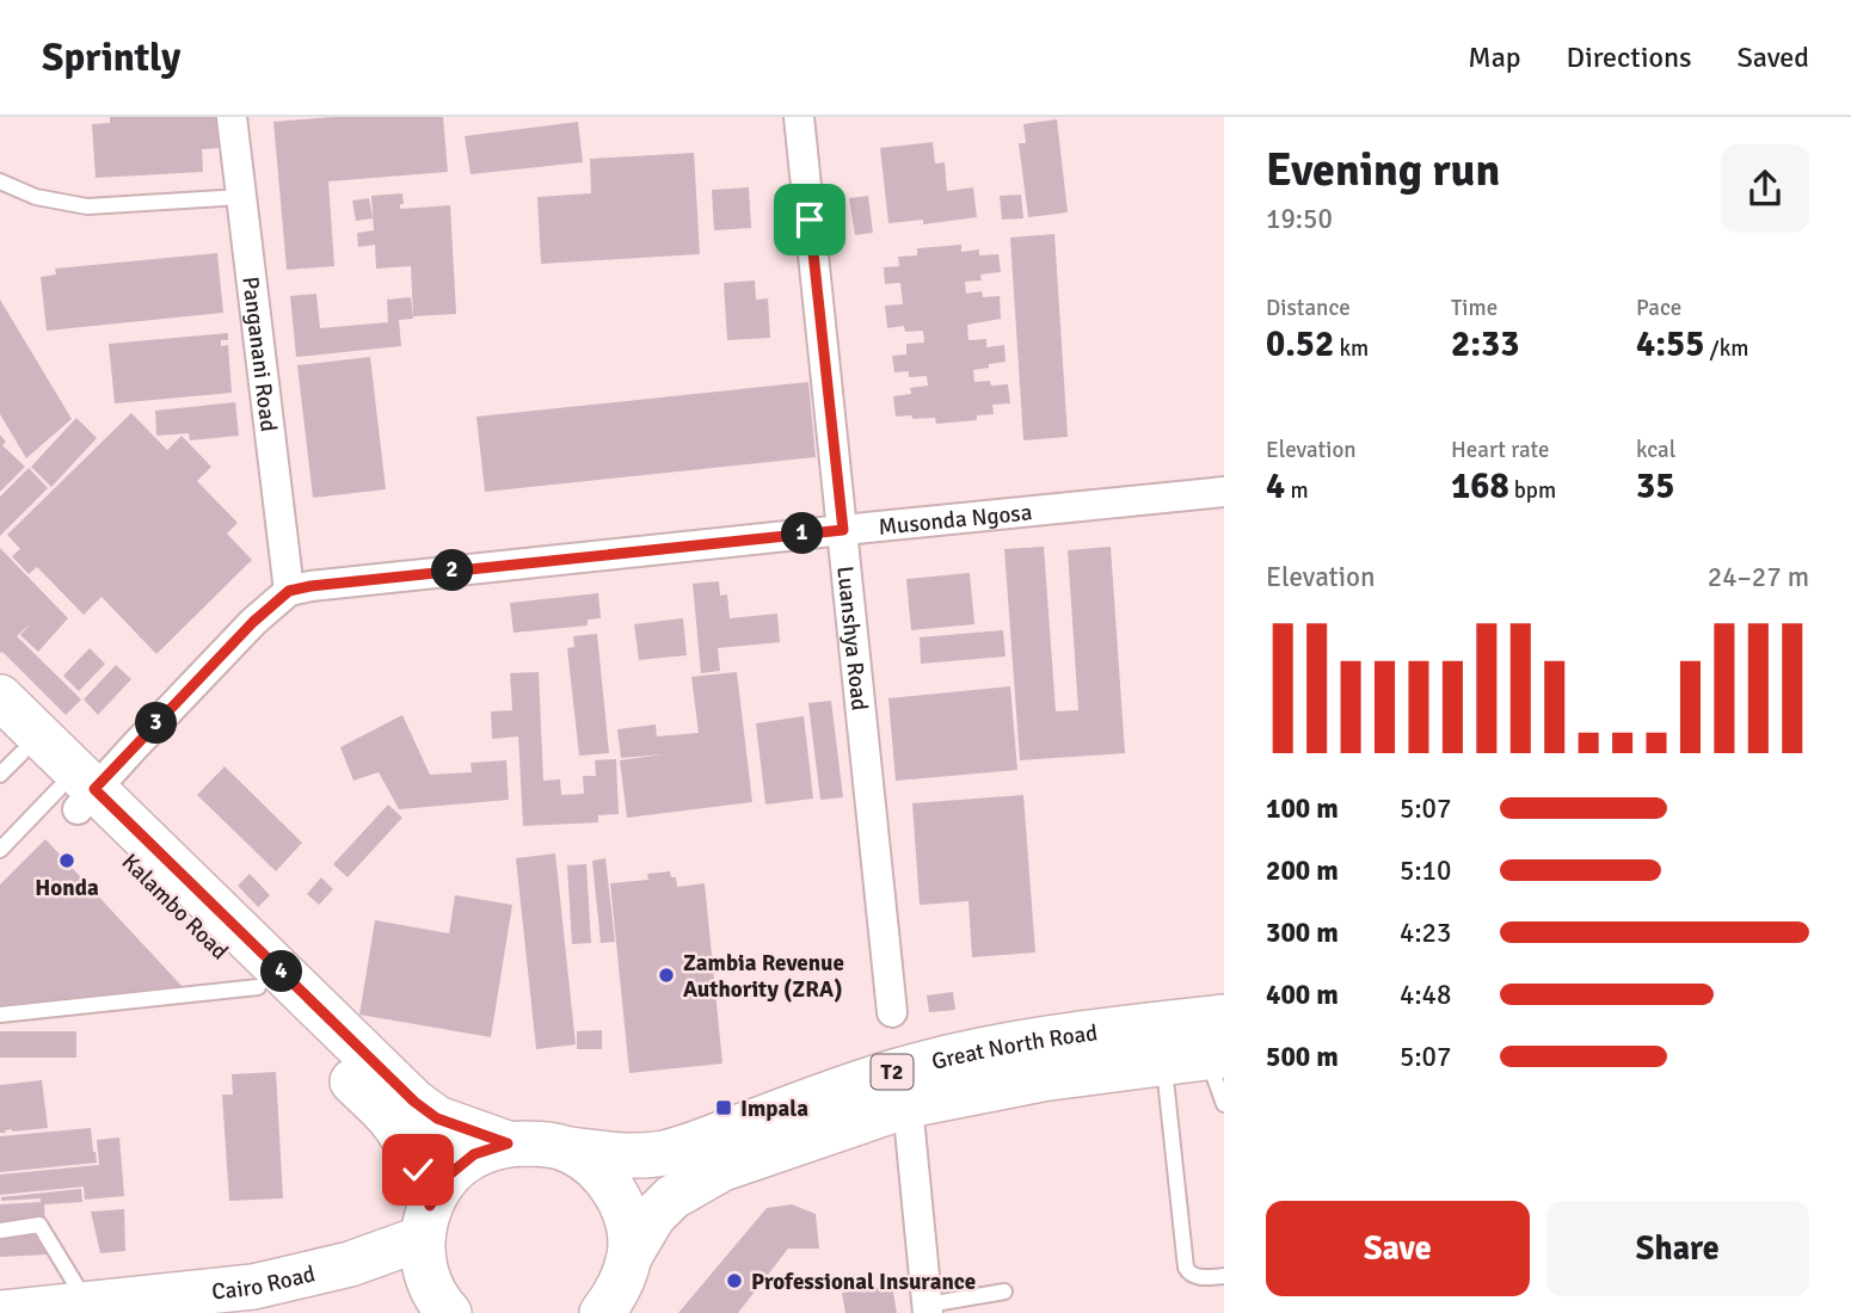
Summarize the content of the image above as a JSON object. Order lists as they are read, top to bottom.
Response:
{
  "streets": {
    "main road": [
      "Kalambo Road",
      "Great North Road",
      "T2",
      "Cairo Road"
    ],
    "street": ["Panganani Road", "Musonda Ngosa", "Luanshya Road"]
  },
  "crossings": [
    ["Panganani Road", "Musonda Ngosa"],
    ["Musonda Ngosa", "Luanshya Road"],
    ["Kalambo Road", "Great North Road"],
    ["Kalambo Road", "Cairo Road"]
  ],
  "places": {
    "other": ["Honda", "Zambia Revenue Authority (ZRA)", "Professional Insurance"],
    "transit": ["Impala"]
  },
  "page": {
    "header": "Sprintly",
    "nav": ["Map", "Directions", "Saved"],
    "heading": ["Evening run", "19:50"],
    "stats": [
      ["Distance", "0.52 km"],
      ["Time", "2:33"],
      ["Pace", "4:55 /km"],
      ["Elevation", "4 m"],
      ["Heart rate", "168 bpm"],
      ["kcal", "35"]
    ],
    "pins": [
      "1",
      "2",
      "3",
      "4"
    ],
    "chart": ["Elevation", "24–27 m"],
    "list": [
      {
        "name": "100 m",
        "note": "5:07"
      },
      {
        "name": "200 m",
        "note": "5:10"
      },
      {
        "name": "300 m",
        "note": "4:23"
      },
      {
        "name": "400 m",
        "note": "4:48"
      },
      {
        "name": "500 m",
        "note": "5:07"
      }
    ],
    "buttons": ["Save", "Share"]
  }
}
